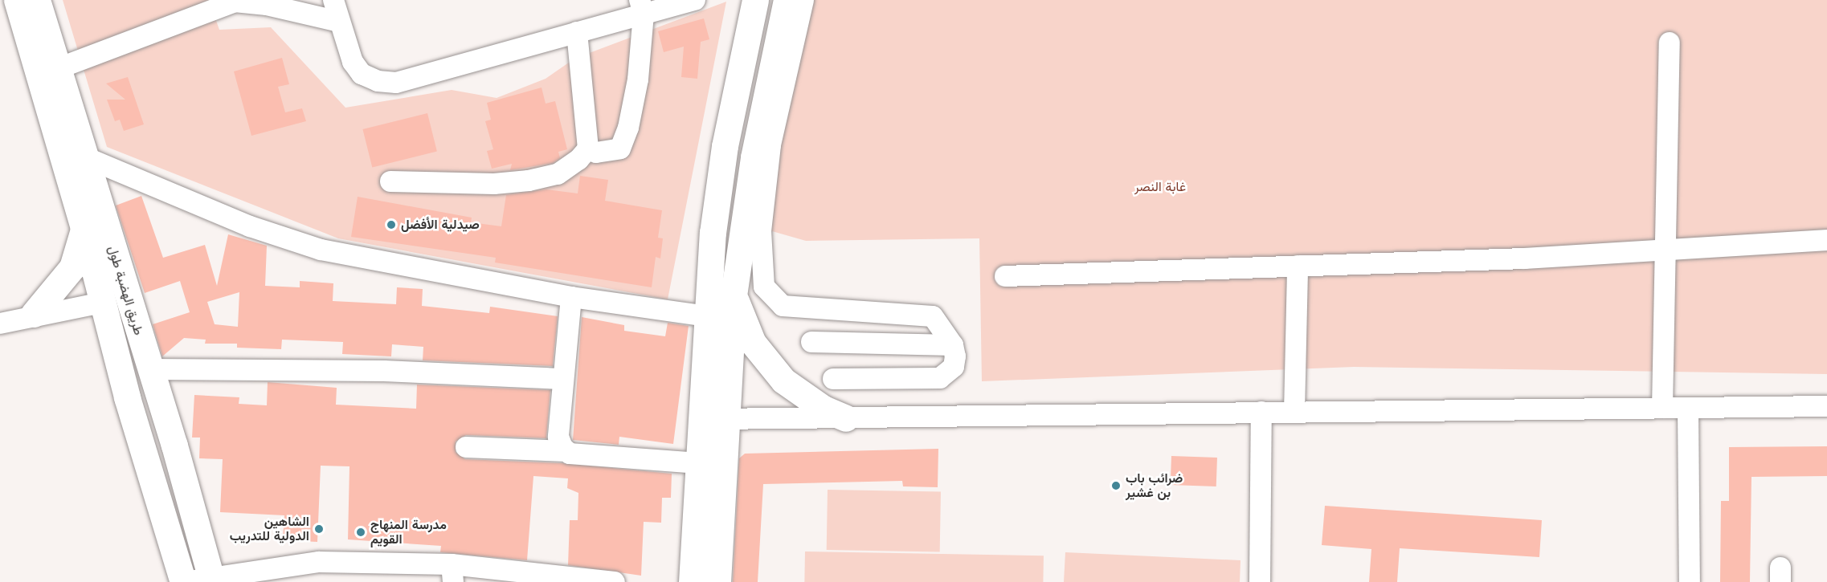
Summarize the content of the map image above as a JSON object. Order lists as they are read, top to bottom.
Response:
{
  "streets": {
    "main road": ["طريق الهضبة طول"]
  },
  "parks": ["غابة النصر"],
  "places": [
    "صيدلية الأفضل",
    "ضرائب باب بن غشير",
    "الشاهين الدولية للتدريب",
    "مدرسة المنهاج القويم"
  ]
}
